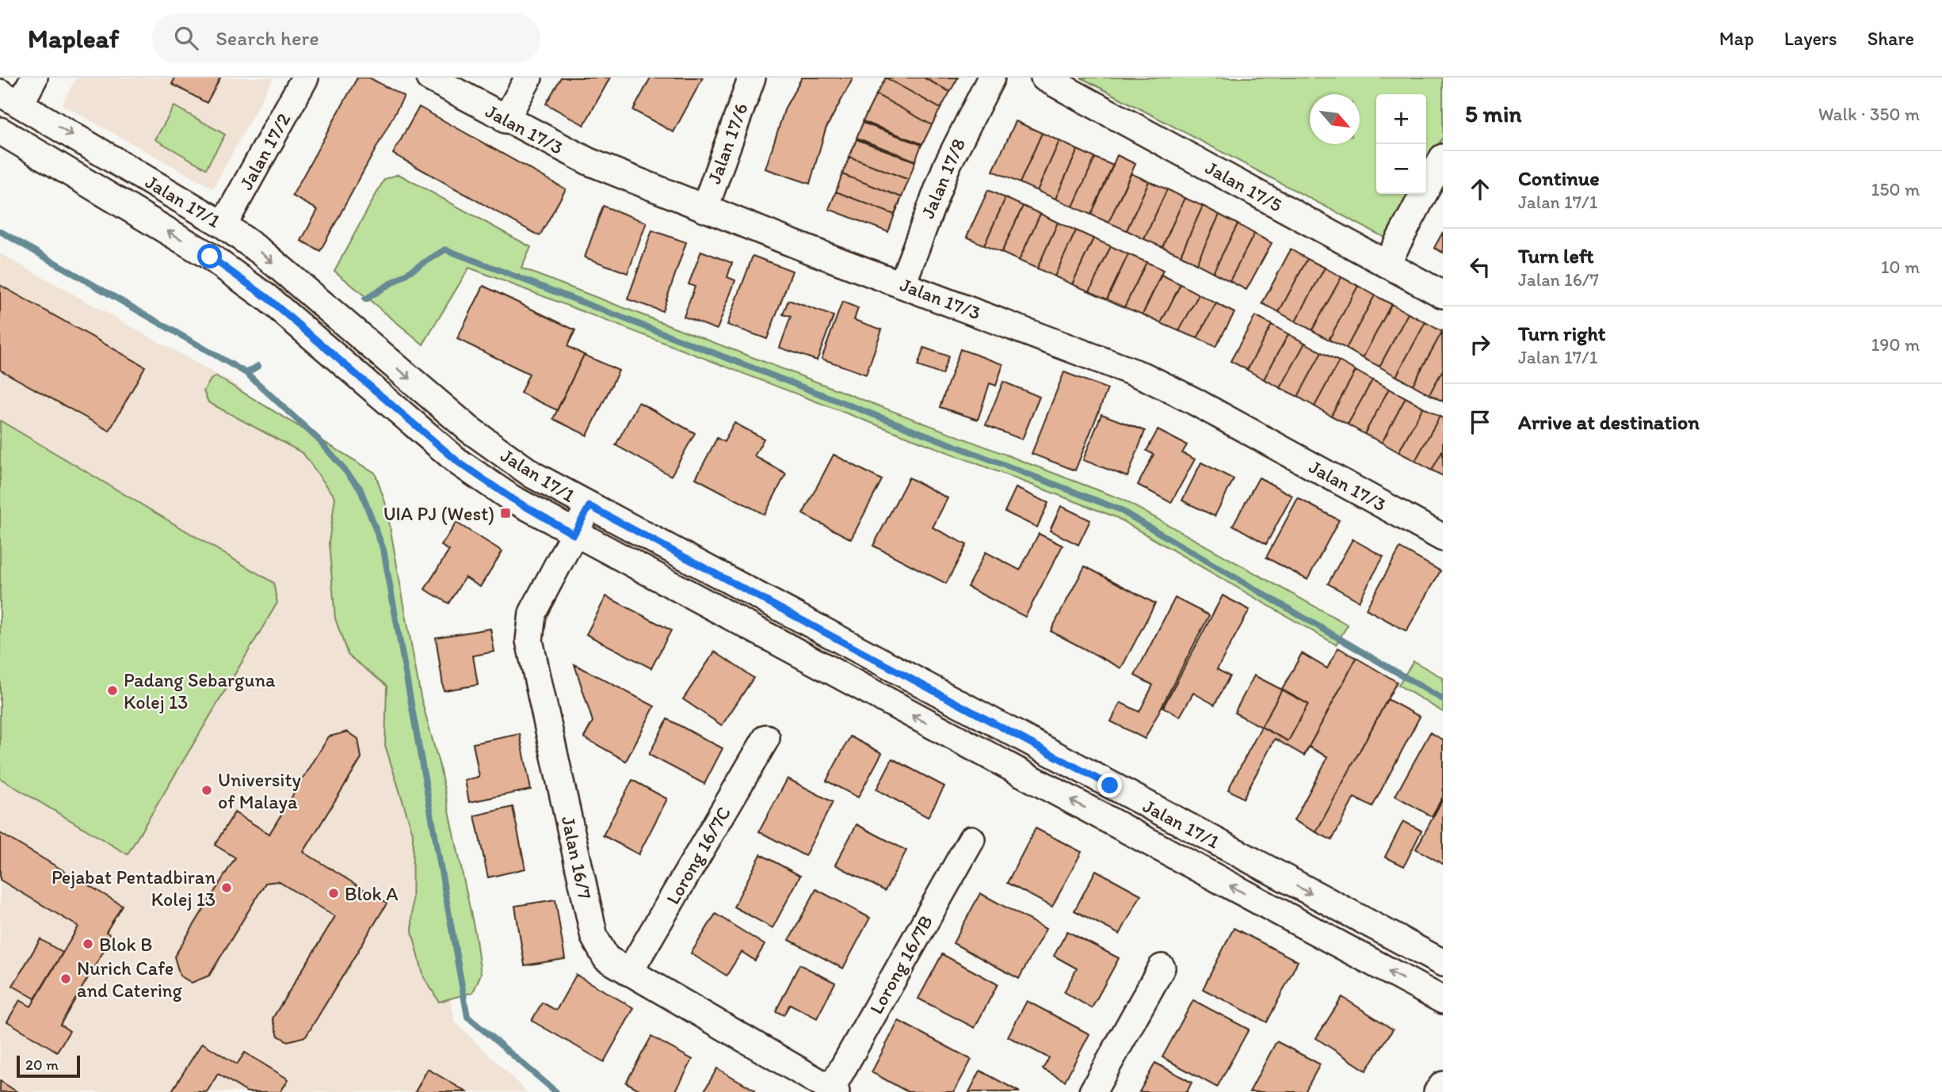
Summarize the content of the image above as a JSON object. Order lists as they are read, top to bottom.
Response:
{
  "streets": {
    "street": [
      "Jalan 17/3",
      "Jalan 17/6",
      "Jalan 17/2",
      "Jalan 17/8",
      "Jalan 17/5",
      "Jalan 17/1",
      "Lorong 16/7C",
      "Jalan 16/7",
      "Lorong 16/7B"
    ]
  },
  "crossings": [
    ["Jalan 17/3", "Jalan 17/6"],
    ["Jalan 17/3", "Jalan 17/8"],
    ["Jalan 17/2", "Jalan 17/1"],
    ["Jalan 17/1", "Jalan 16/7"],
    ["Lorong 16/7C", "Jalan 16/7"],
    ["Jalan 16/7", "Lorong 16/7B"]
  ],
  "places": {
    "transit": ["UIA PJ (West)"],
    "other": [
      "Padang Sebarguna Kolej 13",
      "University of Malaya",
      "Pejabat Pentadbiran Kolej 13",
      "Blok A",
      "Blok B",
      "Nurich Cafe and Catering"
    ]
  },
  "scale_bar": "20 m",
  "north": "bottom right",
  "page": {
    "header": "Mapleaf",
    "search": "Search here",
    "nav": ["Map", "Layers", "Share"],
    "heading": ["5 min", "Walk · 350 m"],
    "map_buttons": ["+", "−"],
    "list": [
      ["Continue", "Jalan 17/1", "150 m"],
      ["Turn left", "Jalan 16/7", "10 m"],
      ["Turn right", "Jalan 17/1", "190 m"],
      "Arrive at destination"
    ],
    "scale": "20 m"
  }
}
